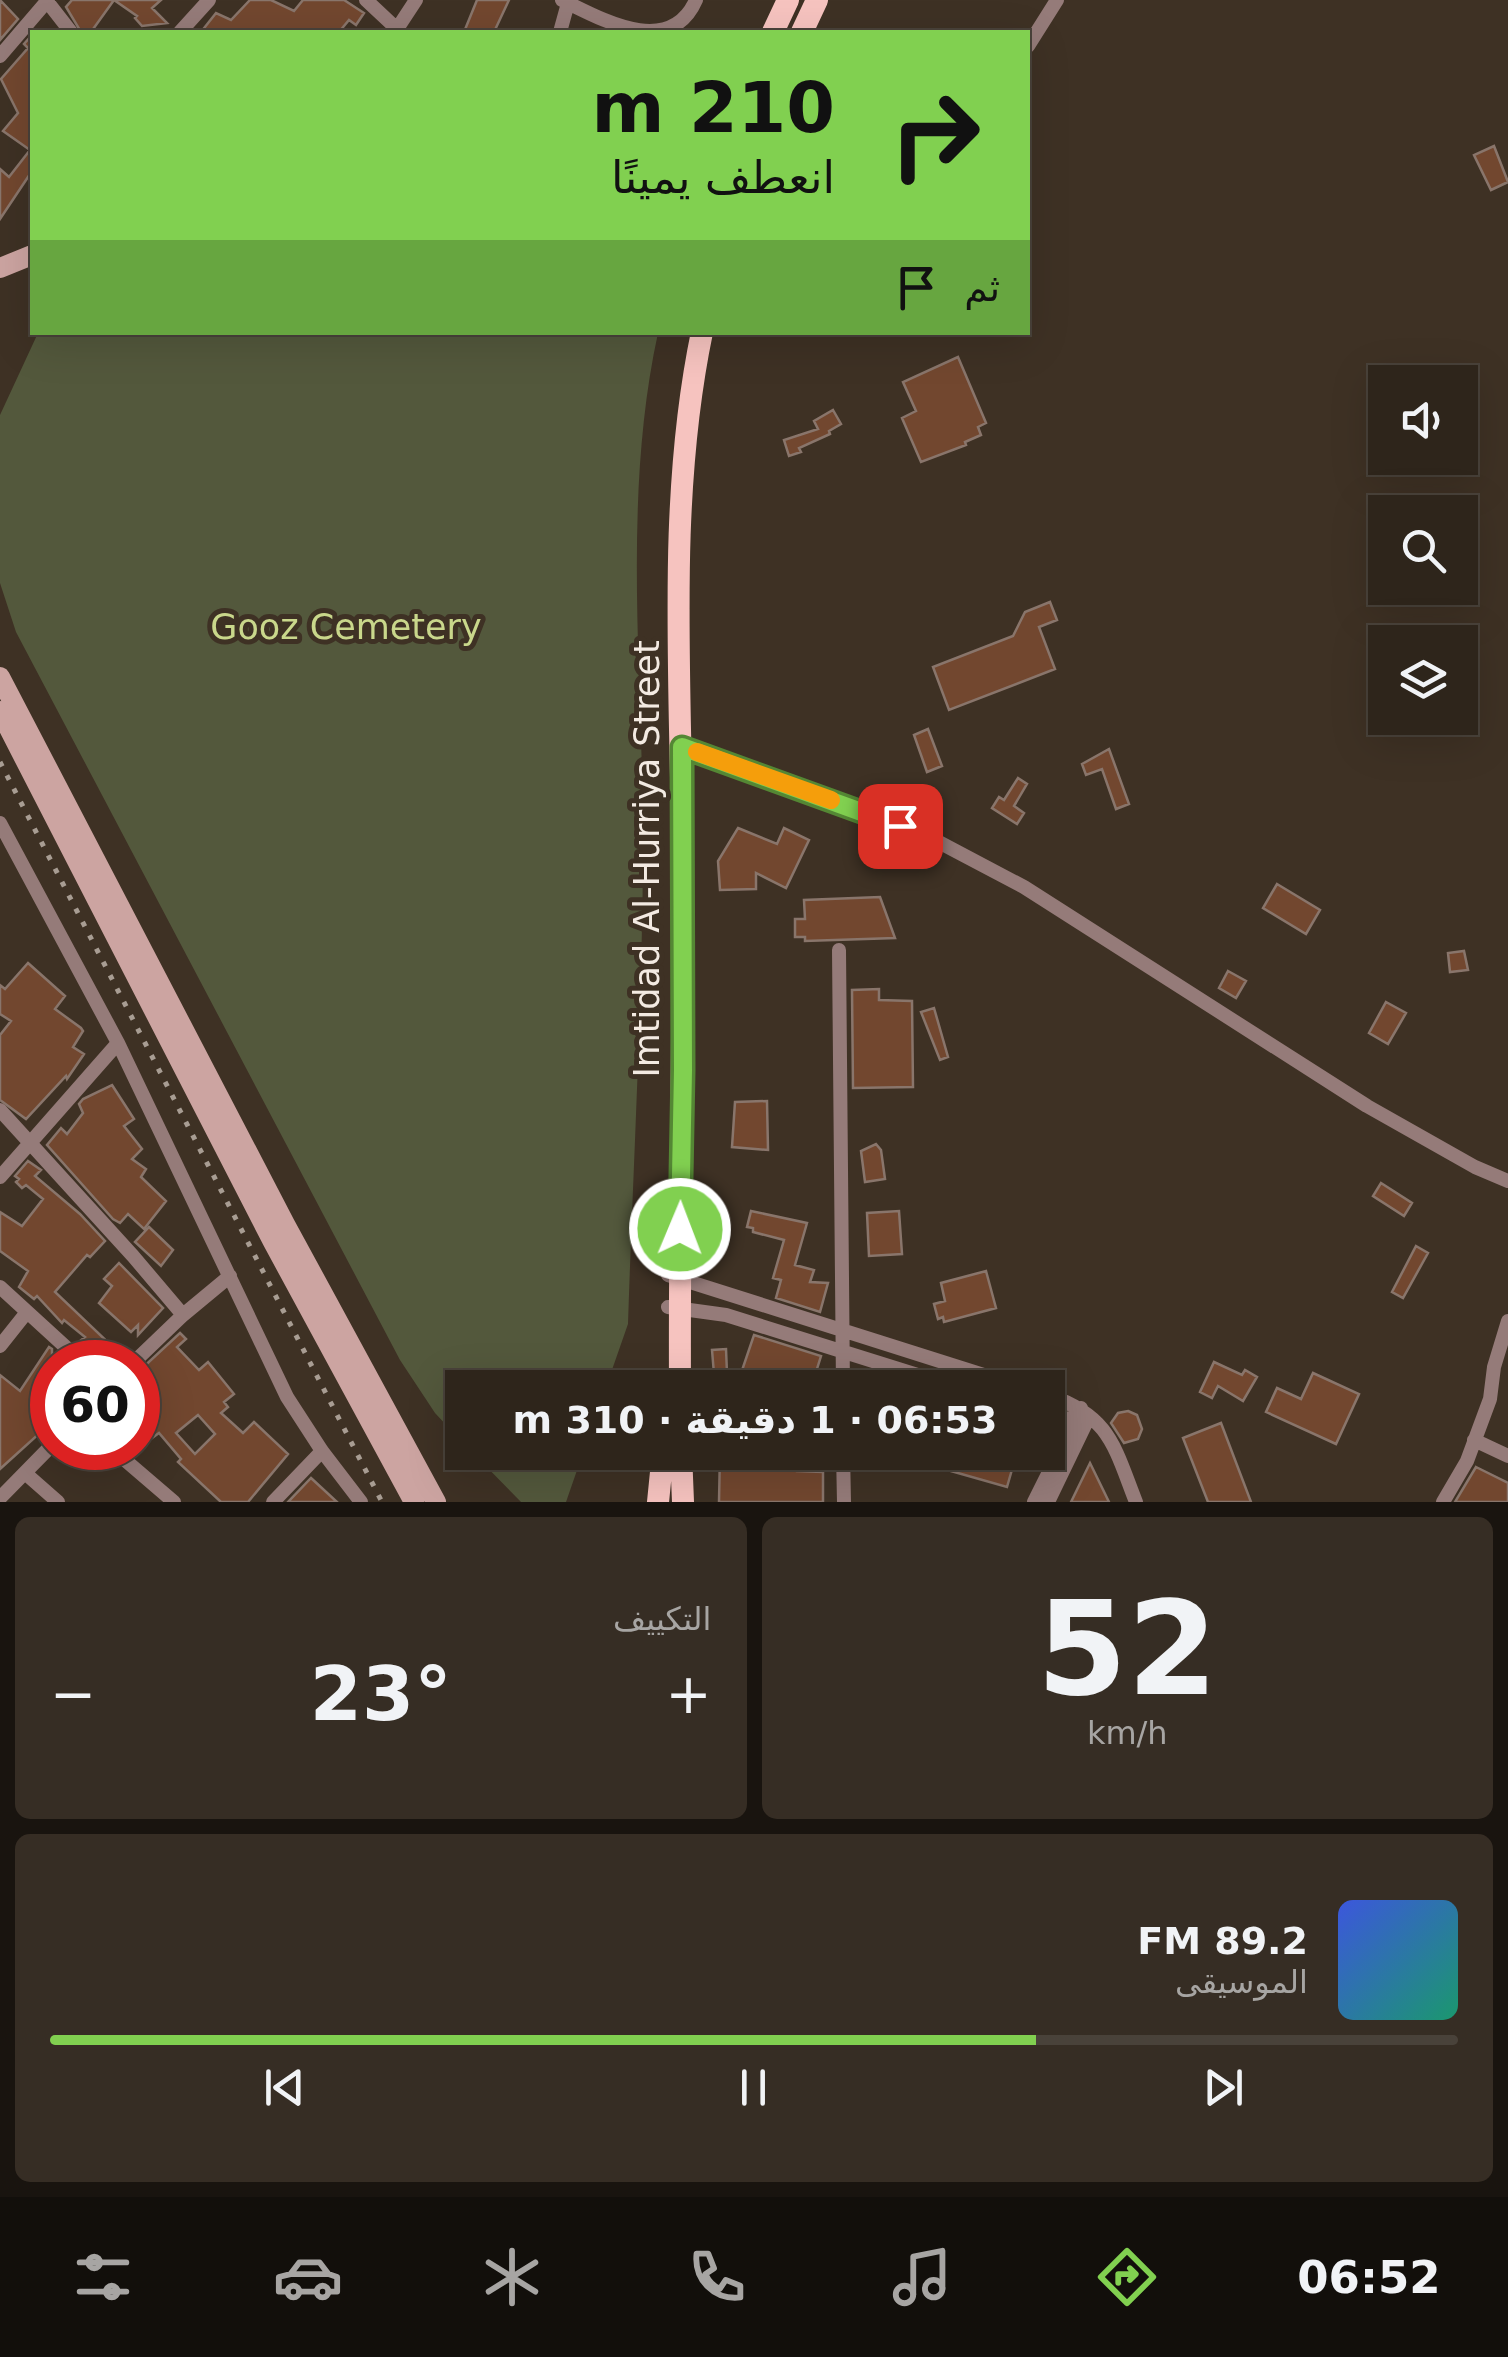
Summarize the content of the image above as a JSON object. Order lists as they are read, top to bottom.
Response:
{
  "streets": {
    "main road": ["Imtidad Al-Hurriya Street"]
  },
  "parks": ["Gooz Cemetery"],
  "page": {
    "turn": ["210 m", "انعطف يمينًا"],
    "then": "ثم",
    "limit": "60",
    "trip": "06:53 · 1 دقيقة · 310 m",
    "tile": [
      ["52", "km/h"],
      "التكييف"
    ],
    "heat": ["−", "23°", "+"],
    "song": ["89.2 FM", "الموسيقى"],
    "tabs": "06:52"
  }
}
